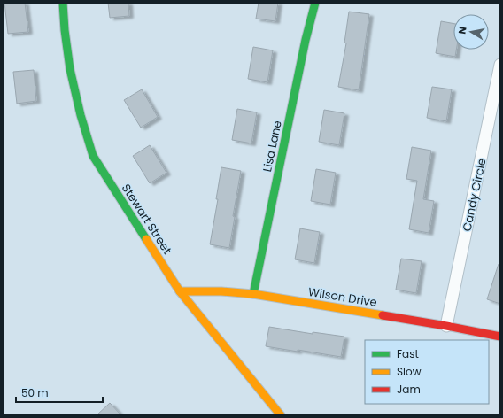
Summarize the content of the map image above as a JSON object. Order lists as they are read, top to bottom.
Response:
{
  "streets": {
    "street": [
      "Lisa Lane",
      "Candy Circle",
      "Stewart Street",
      "Wilson Drive"
    ]
  },
  "crossings": [
    ["Lisa Lane", "Wilson Drive"],
    ["Candy Circle", "Wilson Drive"],
    ["Stewart Street", "Wilson Drive"]
  ],
  "legend": ["Fast", "Slow", "Jam"],
  "scale_bar": "50 m",
  "north": "left"
}
